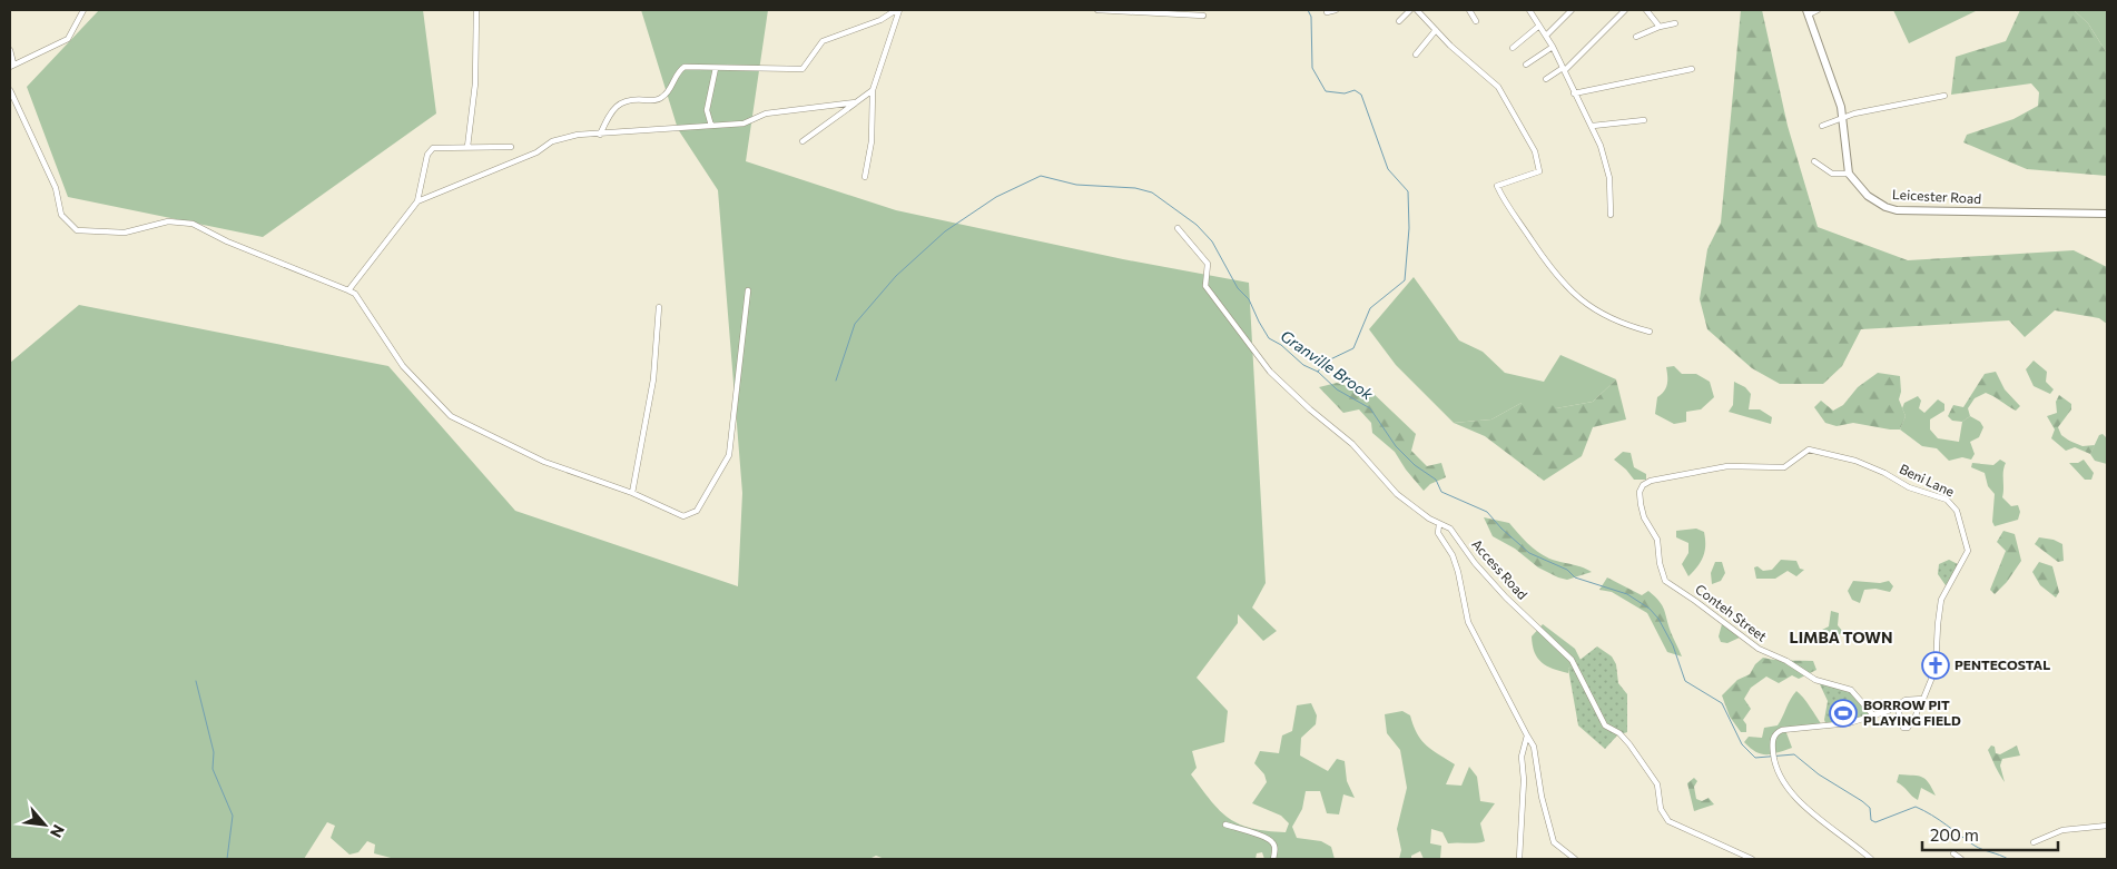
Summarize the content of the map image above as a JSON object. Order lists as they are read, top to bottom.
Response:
{
  "streets": {
    "street": [
      "Leicester Road",
      "Beni Lane",
      "Access Road",
      "Conteh Street"
    ]
  },
  "crossings": [
    ["Beni Lane", "Conteh Street"]
  ],
  "districts": ["LIMBA TOWN"],
  "water": ["Granville Brook"],
  "places": {
    "church": ["PENTECOSTAL"],
    "sports": ["BORROW PIT PLAYING FIELD"]
  },
  "scale_bar": "200 m",
  "north": "bottom right"
}
